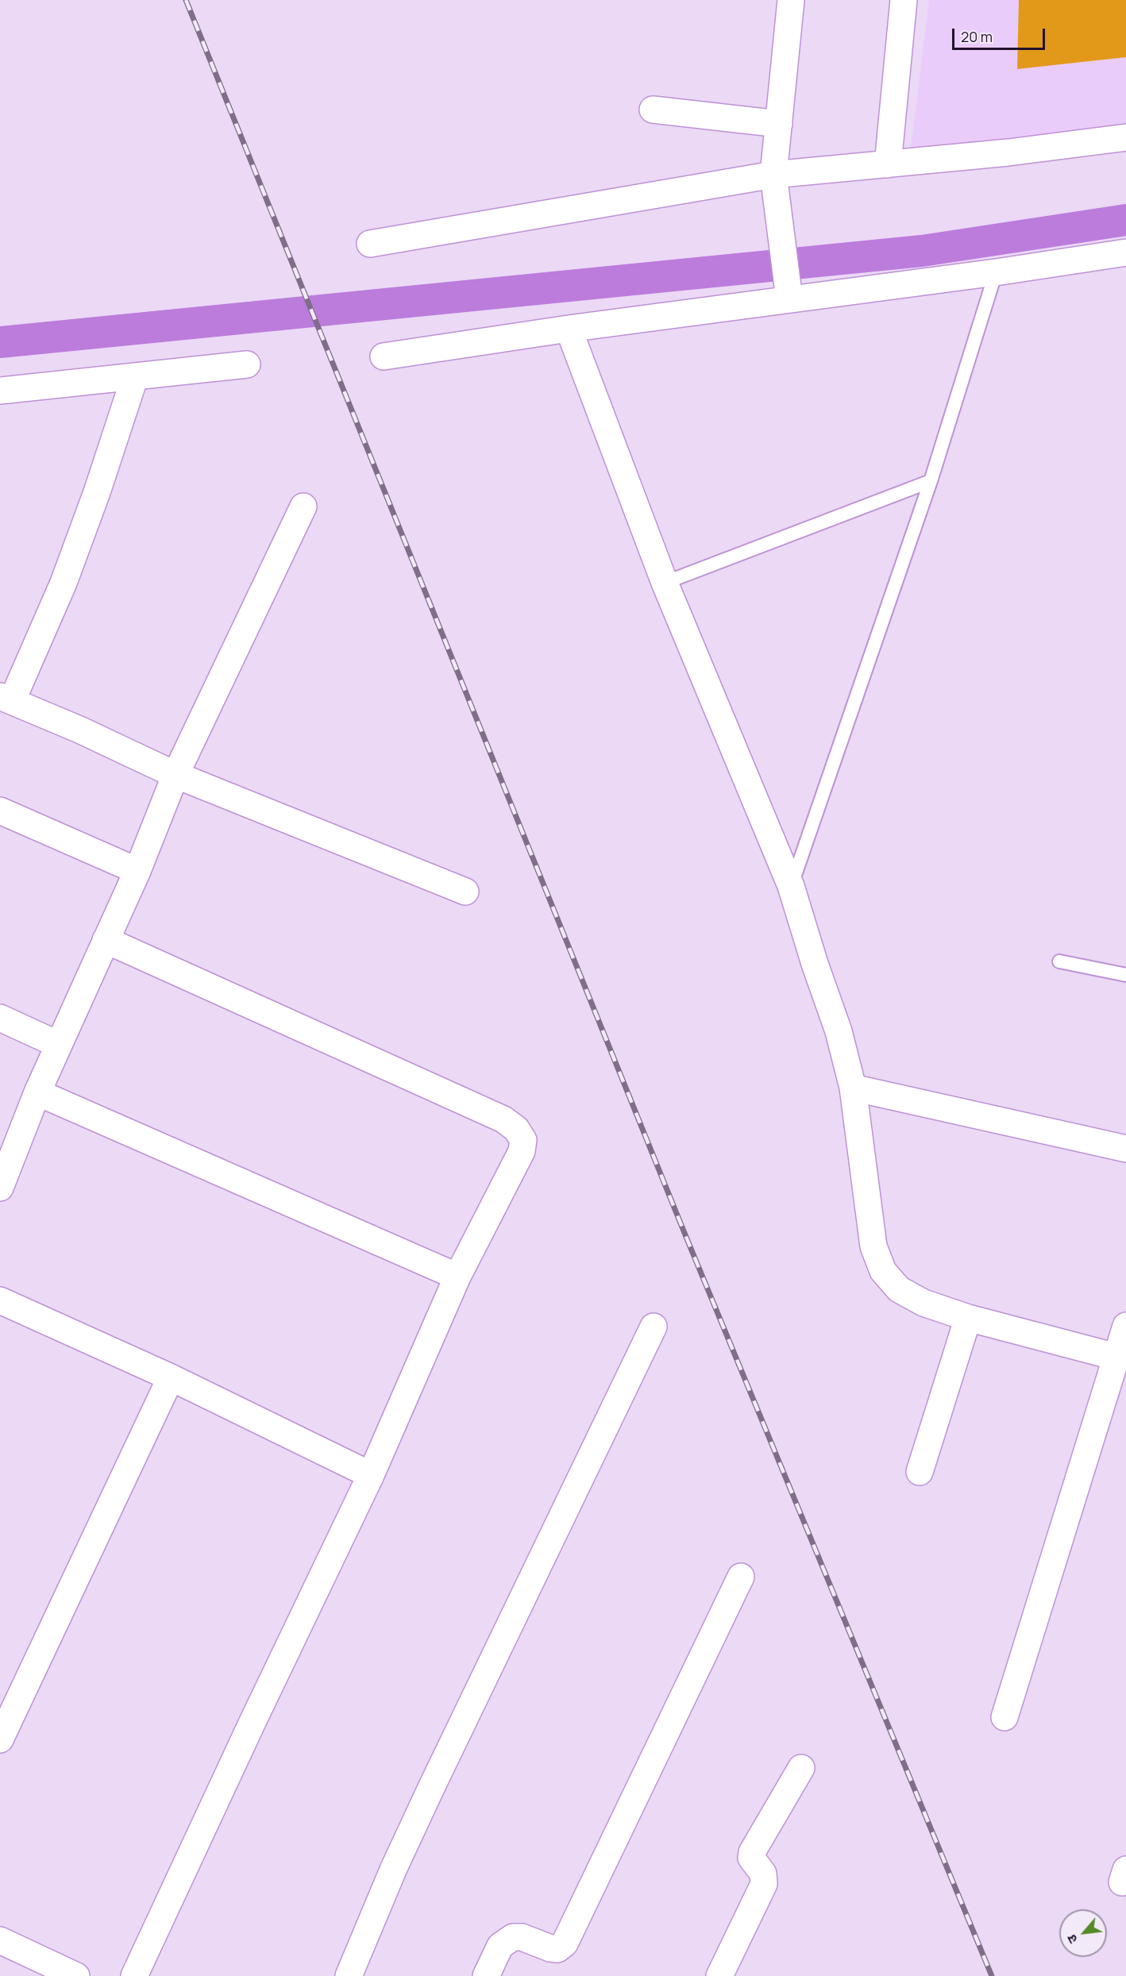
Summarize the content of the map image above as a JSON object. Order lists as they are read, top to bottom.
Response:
{
  "scale_bar": "20 m",
  "north": "bottom left"
}
